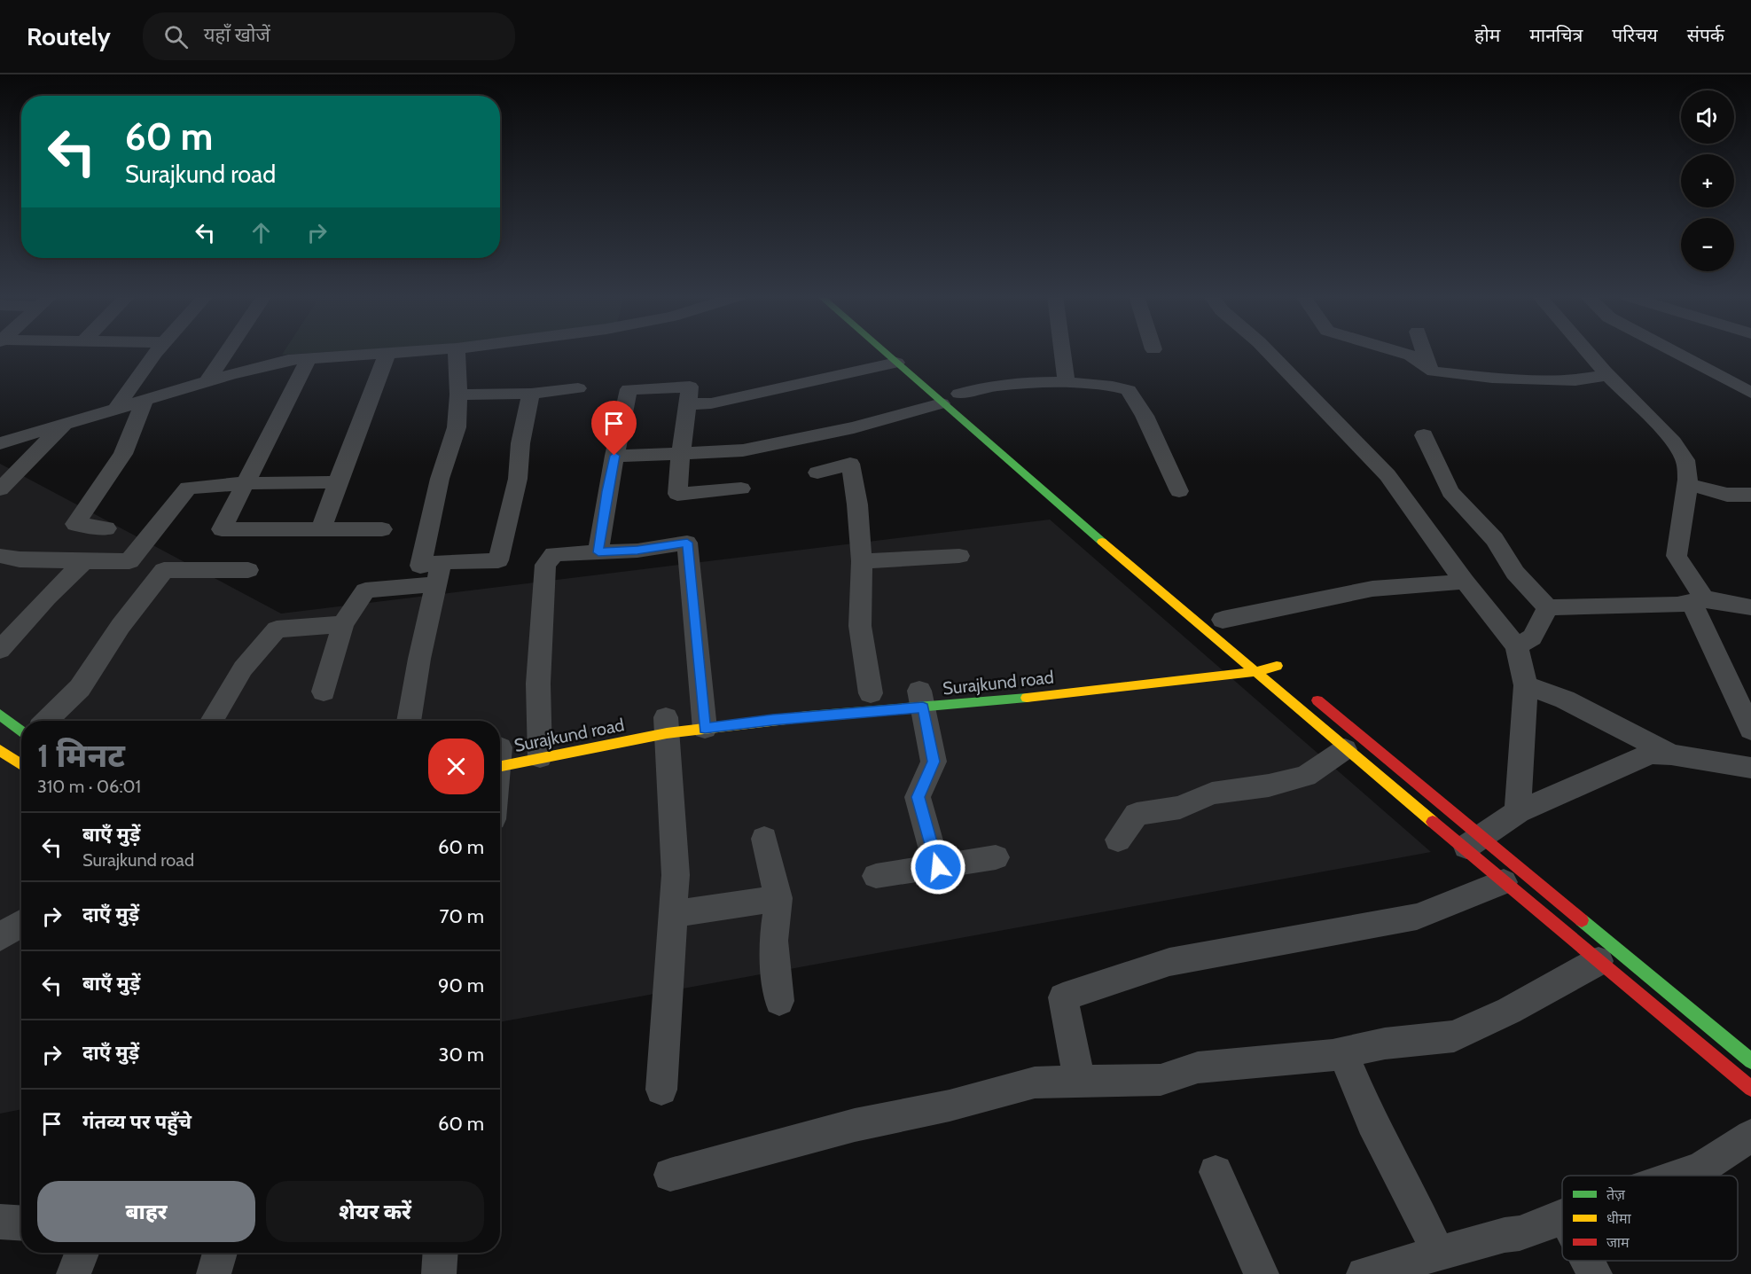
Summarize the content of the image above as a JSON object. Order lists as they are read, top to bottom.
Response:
{
  "streets": {
    "main road": ["Surajkund road"]
  },
  "legend": ["तेज़", "धीमा", "जाम"],
  "page": {
    "header": "Routely",
    "search": "यहाँ खोजें",
    "nav": [
      "होम",
      "मानचित्र",
      "परिचय",
      "संपर्क"
    ],
    "map_buttons": ["+", "−"],
    "turn": ["60 m", "Surajkund road"],
    "heading": ["1 मिनट", "310 m · 06:01"],
    "list": [
      {
        "name": "बाएँ मुड़ें",
        "note": "Surajkund road",
        "value": "60 m"
      },
      {
        "name": "दाएँ मुड़ें",
        "value": "70 m"
      },
      {
        "name": "बाएँ मुड़ें",
        "value": "90 m"
      },
      {
        "name": "दाएँ मुड़ें",
        "value": "30 m"
      },
      {
        "name": "गंतव्य पर पहुँचे",
        "value": "60 m"
      }
    ],
    "buttons": ["बाहर", "शेयर करें"]
  }
}
